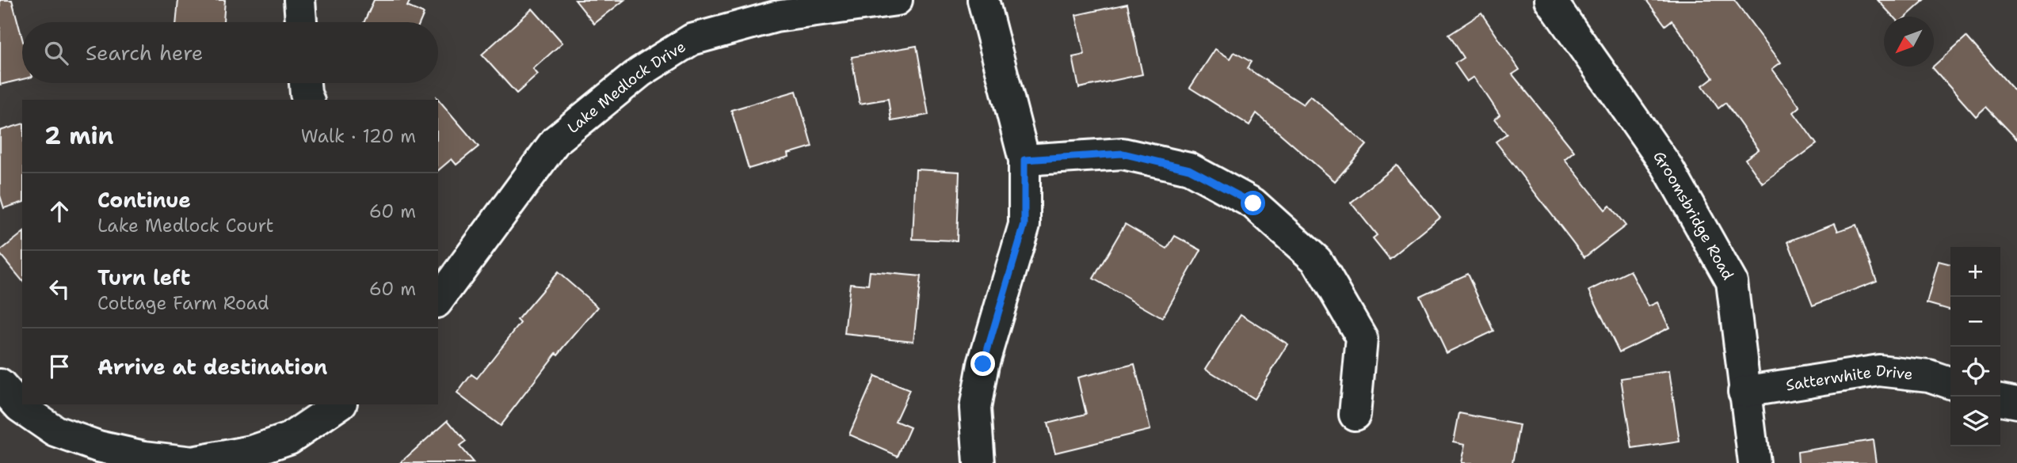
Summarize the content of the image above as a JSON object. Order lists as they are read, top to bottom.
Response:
{
  "streets": {
    "street": ["Lake Medlock Drive", "Groomsbridge Road", "Satterwhite Drive"]
  },
  "crossings": [
    ["Groomsbridge Road", "Satterwhite Drive"]
  ],
  "north": "bottom left",
  "page": {
    "search": "Search here",
    "heading": ["2 min", "Walk · 120 m"],
    "list": [
      ["Continue", "Lake Medlock Court", "60 m"],
      ["Turn left", "Cottage Farm Road", "60 m"],
      "Arrive at destination"
    ],
    "map_buttons": ["+", "−"]
  }
}
